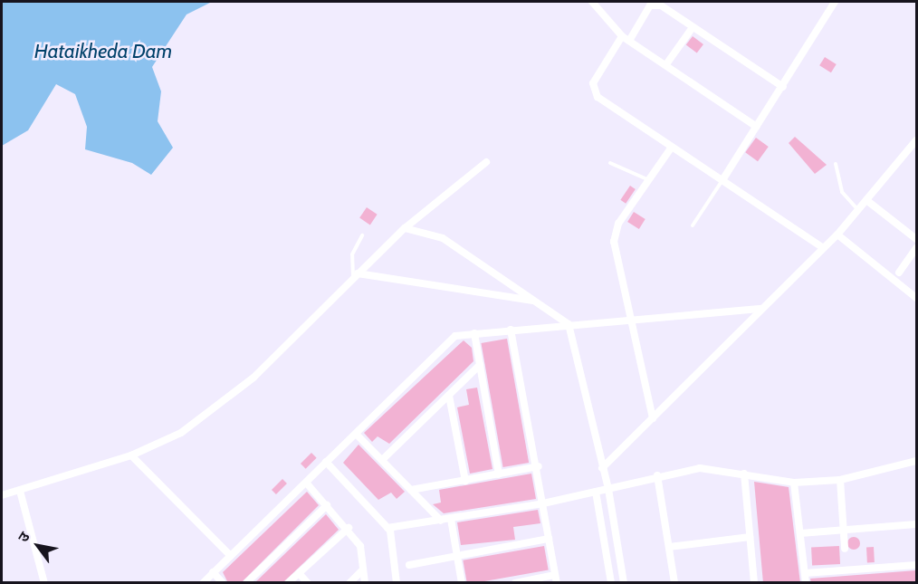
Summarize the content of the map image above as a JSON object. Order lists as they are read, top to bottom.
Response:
{
  "water": ["Hataikheda Dam"],
  "north": "top left"
}
